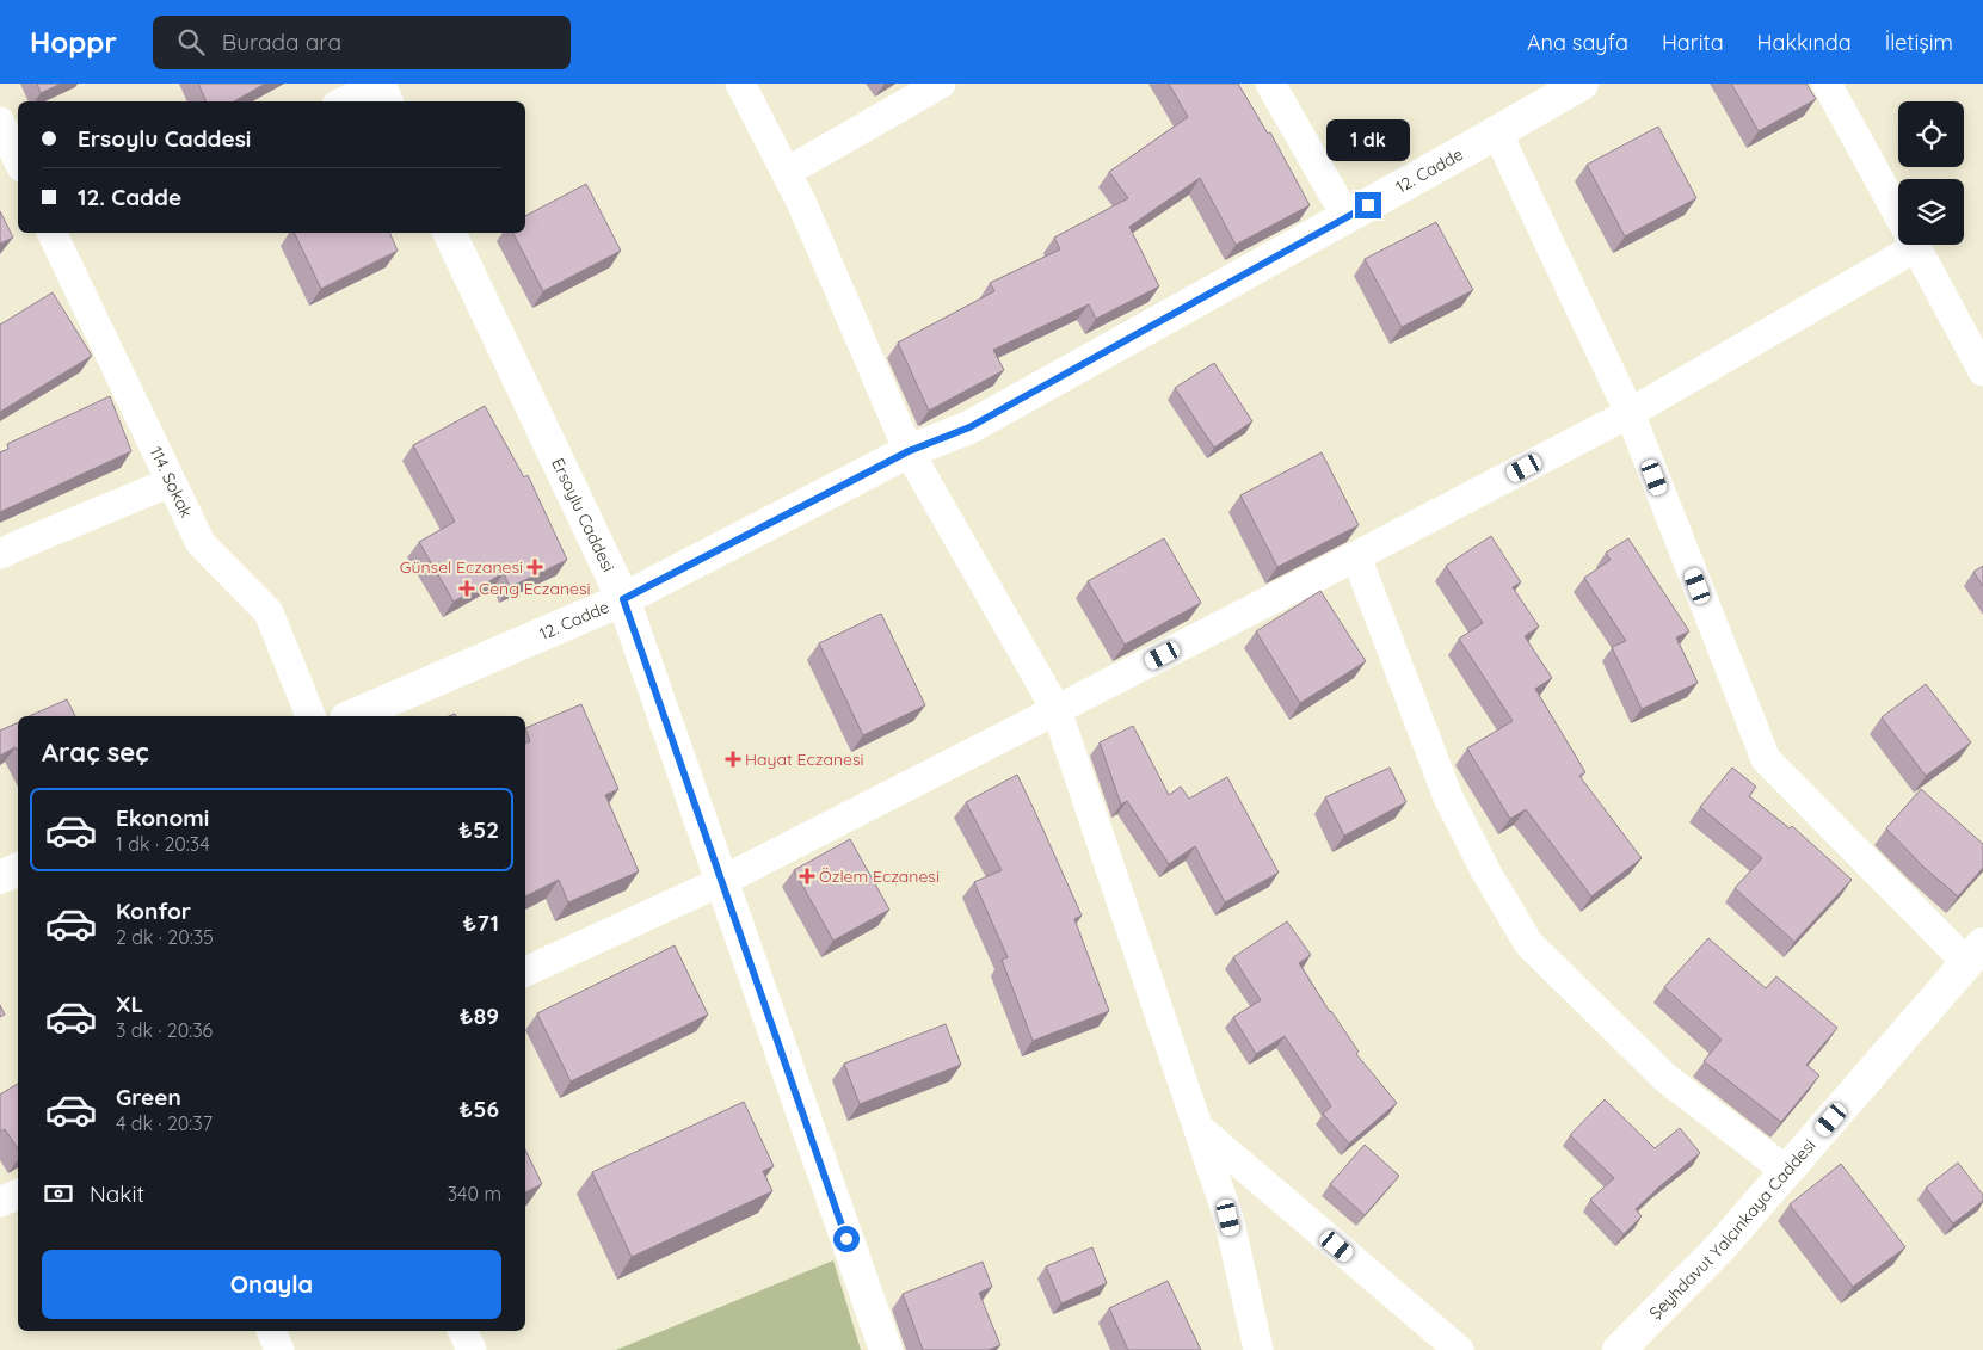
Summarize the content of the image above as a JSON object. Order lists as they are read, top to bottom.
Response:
{
  "streets": {
    "street": [
      "12. Cadde",
      "114. Sokak",
      "Ersoylu Caddesi",
      "Şeyhdavut Yalçınkaya Caddesi"
    ]
  },
  "crossings": [
    ["12. Cadde", "Ersoylu Caddesi"]
  ],
  "places": {
    "health": [
      "Günsel Eczanesi",
      "Ceng Eczanesi",
      "Hayat Eczanesi",
      "Özlem Eczanesi"
    ]
  },
  "page": {
    "header": "Hoppr",
    "search": "Burada ara",
    "nav": [
      "Ana sayfa",
      "Harita",
      "Hakkında",
      "İletişim"
    ],
    "banner": ["Ersoylu Caddesi", "12. Cadde"],
    "bubble": "1 dk",
    "heading": "Araç seç",
    "list": [
      {
        "name": "Ekonomi",
        "note": "1 dk · 20:34",
        "value": "₺52"
      },
      {
        "name": "Konfor",
        "note": "2 dk · 20:35",
        "value": "₺71"
      },
      {
        "name": "XL",
        "note": "3 dk · 20:36",
        "value": "₺89"
      },
      {
        "name": "Green",
        "note": "4 dk · 20:37",
        "value": "₺56"
      }
    ],
    "pay": ["Nakit", "340 m"],
    "buttons": "Onayla"
  }
}
